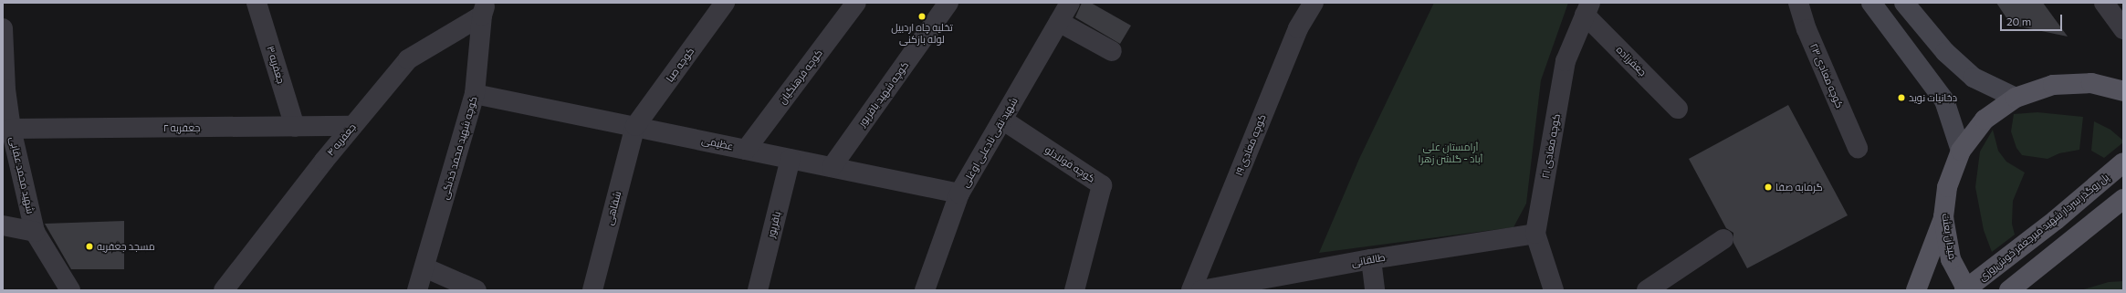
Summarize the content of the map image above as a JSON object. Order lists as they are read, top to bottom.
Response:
{
  "streets": {
    "main road": ["پل روگذر سردار شهید میرجعفر خوش‌روزی", "میدان بعثت"],
    "street": [
      "جعفرزاده",
      "جعفریه ۳",
      "کوچه صبا",
      "کوچه معادی ۲۳",
      "کوچه فرهنگیان",
      "کوچه شهید باقرپور",
      "جعفریه ۲",
      "جعفریه ۴",
      "شهید نقی نادعلی اوغلی",
      "عظیمی",
      "کوچه معادی ۱۹",
      "کوچه معادی ۲۱",
      "کوچه شهید محمد خدنگی",
      "کوچه فولادلو",
      "شهید محمد عقابی",
      "شفاهی",
      "باقرپور",
      "طالقانی"
    ]
  },
  "crossings": [
    ["جعفرزاده", "کوچه معادی ۲۱"],
    ["جعفریه ۳", "جعفریه ۲"],
    ["کوچه صبا", "عظیمی"],
    ["کوچه صبا", "شفاهی"],
    ["کوچه فرهنگیان", "عظیمی"],
    ["کوچه شهید باقرپور", "عظیمی"],
    ["جعفریه ۲", "جعفریه ۴"],
    ["جعفریه ۲", "شهید محمد عقابی"],
    ["جعفریه ۴", "کوچه شهید محمد خدنگی"],
    ["شهید نقی نادعلی اوغلی", "عظیمی"],
    ["شهید نقی نادعلی اوغلی", "کوچه فولادلو"],
    ["عظیمی", "کوچه شهید محمد خدنگی"],
    ["عظیمی", "شفاهی"],
    ["عظیمی", "باقرپور"],
    ["کوچه معادی ۲۱", "طالقانی"]
  ],
  "parks": ["آرامستان علی آباد - گلشن زهرا"],
  "places": [
    "تخلیه چاه اردبیل لوله بازکنی",
    "دخانیات نوید",
    "گرمابه صفا",
    "مسجد جعفریه"
  ],
  "scale_bar": "20 m"
}
